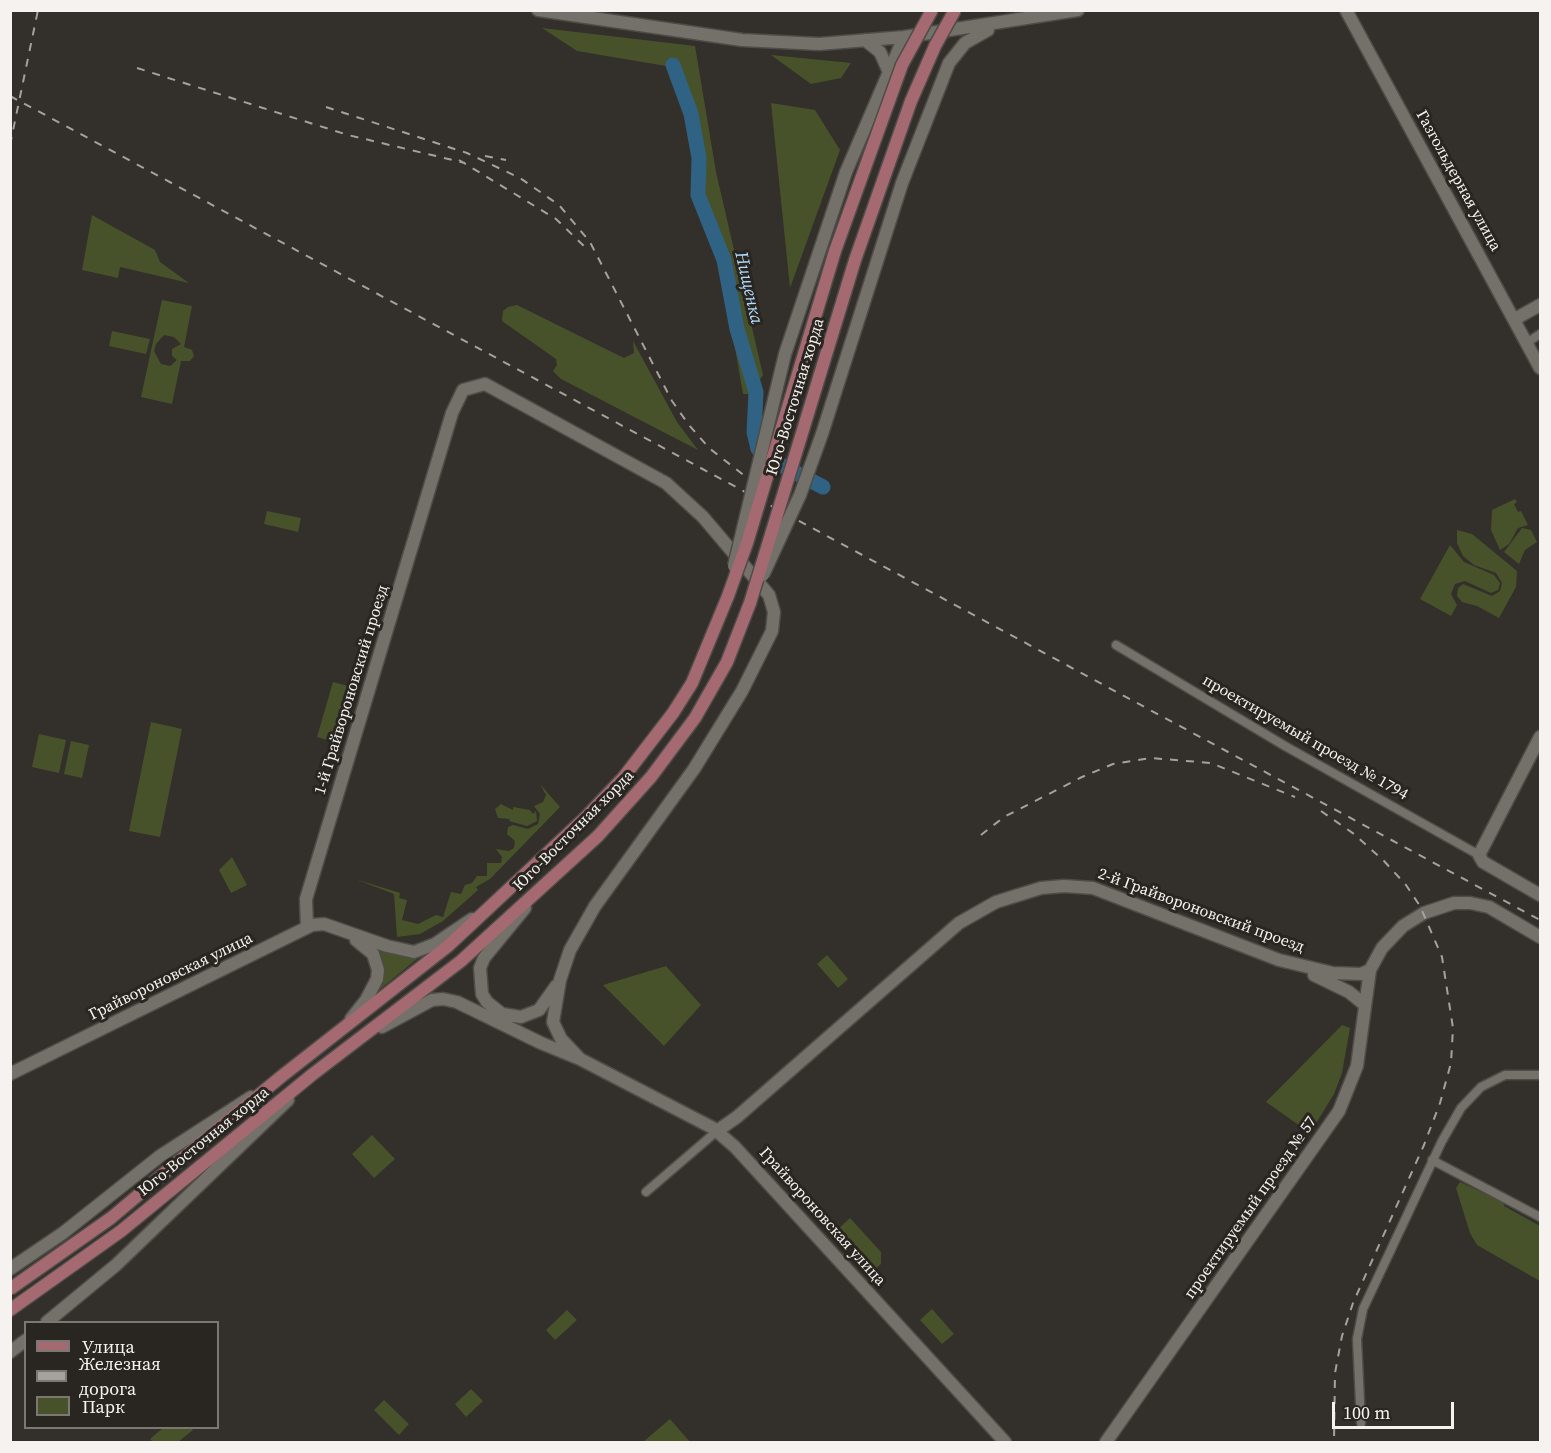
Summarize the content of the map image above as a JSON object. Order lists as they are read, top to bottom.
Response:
{
  "streets": {
    "main road": [
      "Газгольдерная улица",
      "Юго-Восточная хорда",
      "1-й Грайвороновский проезд",
      "2-й Грайвороновский проезд",
      "Грайвороновская улица",
      "проектируемый проезд № 57"
    ],
    "street": ["проектируемый проезд № 1794"]
  },
  "crossings": [
    ["Юго-Восточная хорда", "Грайвороновская улица"],
    ["1-й Грайвороновский проезд", "Грайвороновская улица"],
    ["2-й Грайвороновский проезд", "Грайвороновская улица"],
    ["2-й Грайвороновский проезд", "проектируемый проезд № 57"]
  ],
  "water": ["Нищенка"],
  "legend": ["Улица", "Железная дорога", "Парк"],
  "scale_bar": "100 m"
}
